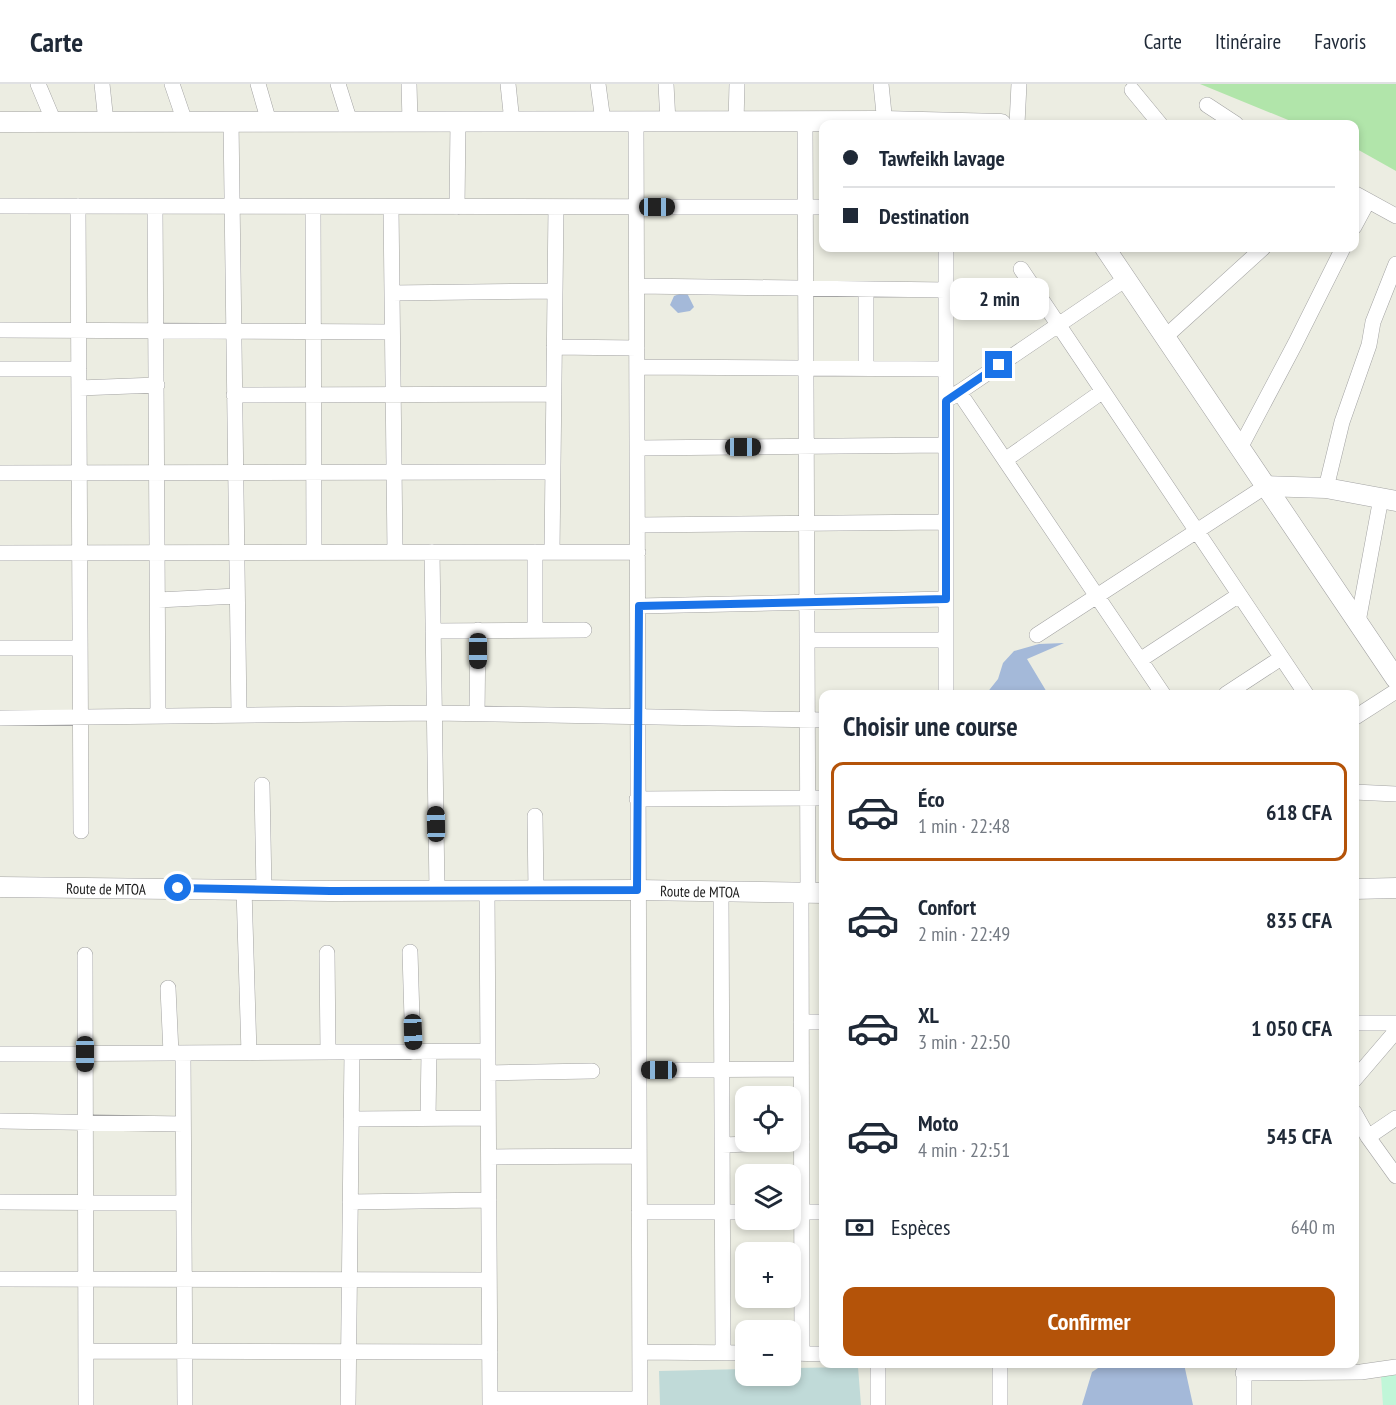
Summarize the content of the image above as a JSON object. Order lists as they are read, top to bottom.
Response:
{
  "streets": {
    "street": ["Route de MTOA"]
  },
  "page": {
    "header": "Carte",
    "nav": ["Carte", "Itinéraire", "Favoris"],
    "banner": ["Tawfeikh lavage", "Destination"],
    "bubble": "2 min",
    "heading": "Choisir une course",
    "list": [
      {
        "name": "Éco",
        "note": "1 min · 22:48",
        "value": "618 CFA"
      },
      {
        "name": "Confort",
        "note": "2 min · 22:49",
        "value": "835 CFA"
      },
      {
        "name": "XL",
        "note": "3 min · 22:50",
        "value": "1 050 CFA"
      },
      {
        "name": "Moto",
        "note": "4 min · 22:51",
        "value": "545 CFA"
      }
    ],
    "map_buttons": ["+", "−"],
    "pay": ["Espèces", "640 m"],
    "buttons": "Confirmer"
  }
}
